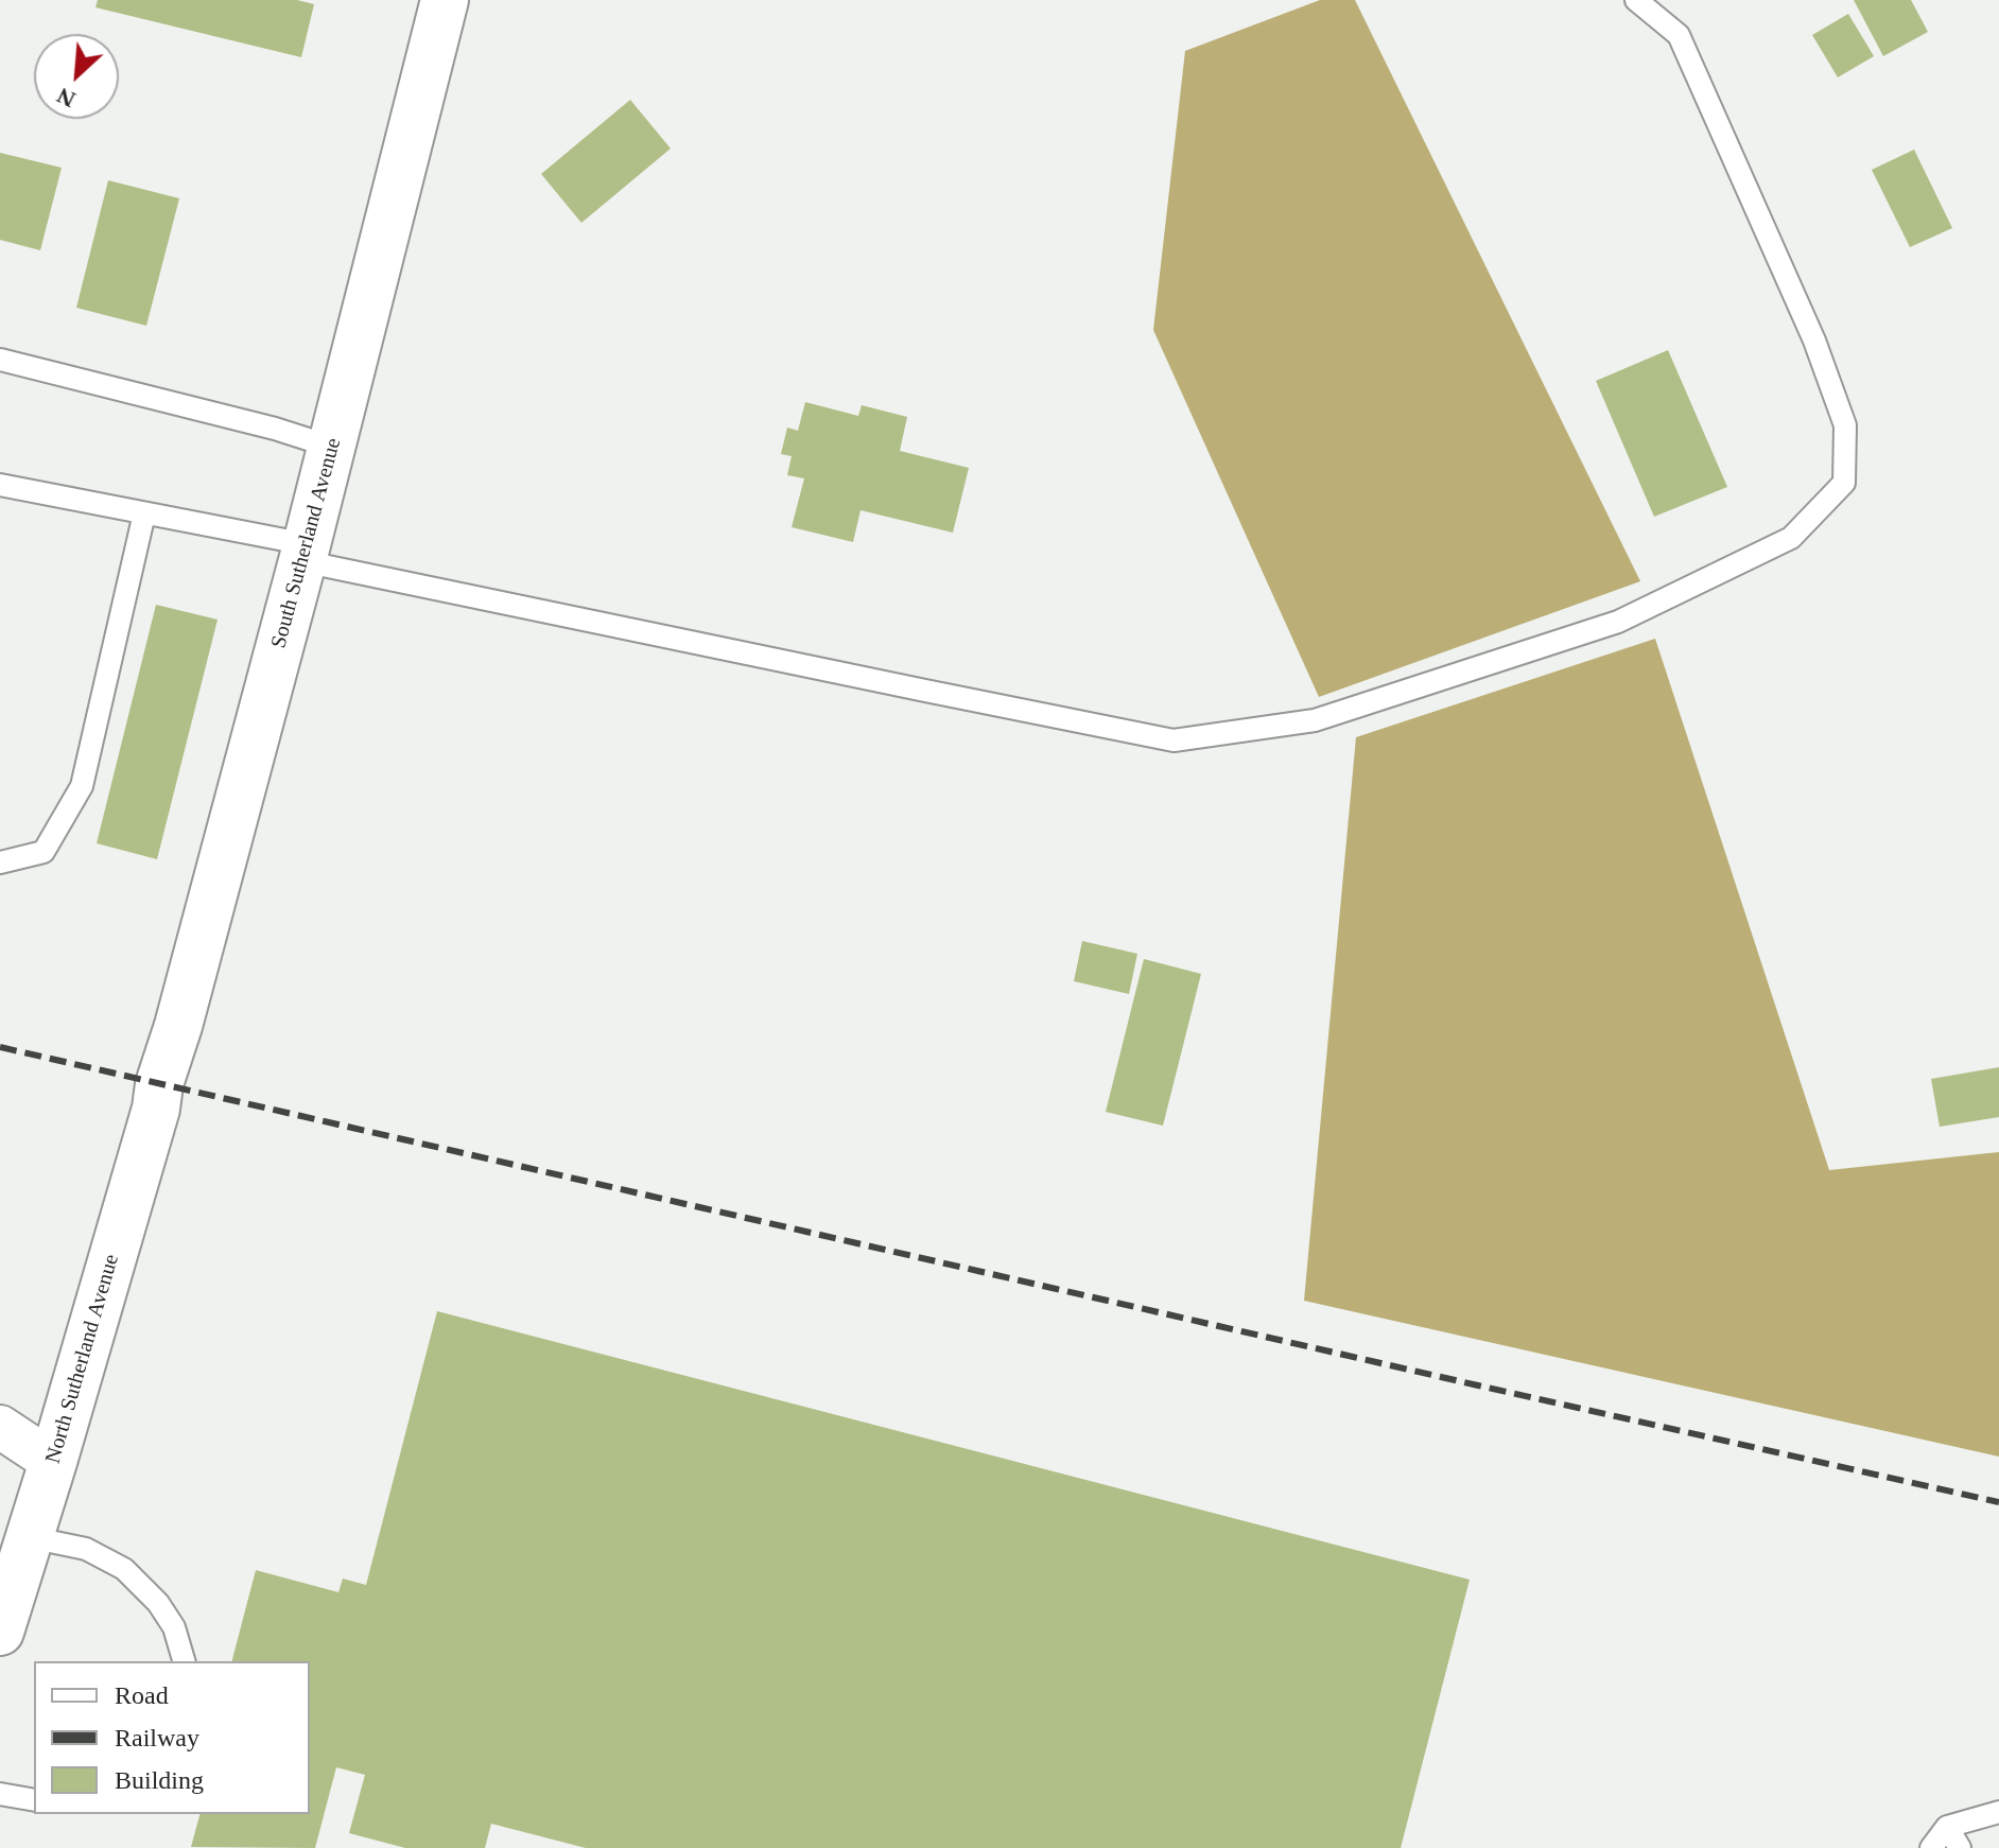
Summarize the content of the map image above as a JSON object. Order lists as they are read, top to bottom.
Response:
{
  "streets": {
    "street": ["South Sutherland Avenue", "North Sutherland Avenue"]
  },
  "crossings": [
    ["South Sutherland Avenue", "North Sutherland Avenue"]
  ],
  "legend": ["Road", "Railway", "Building"],
  "north": "bottom left"
}
